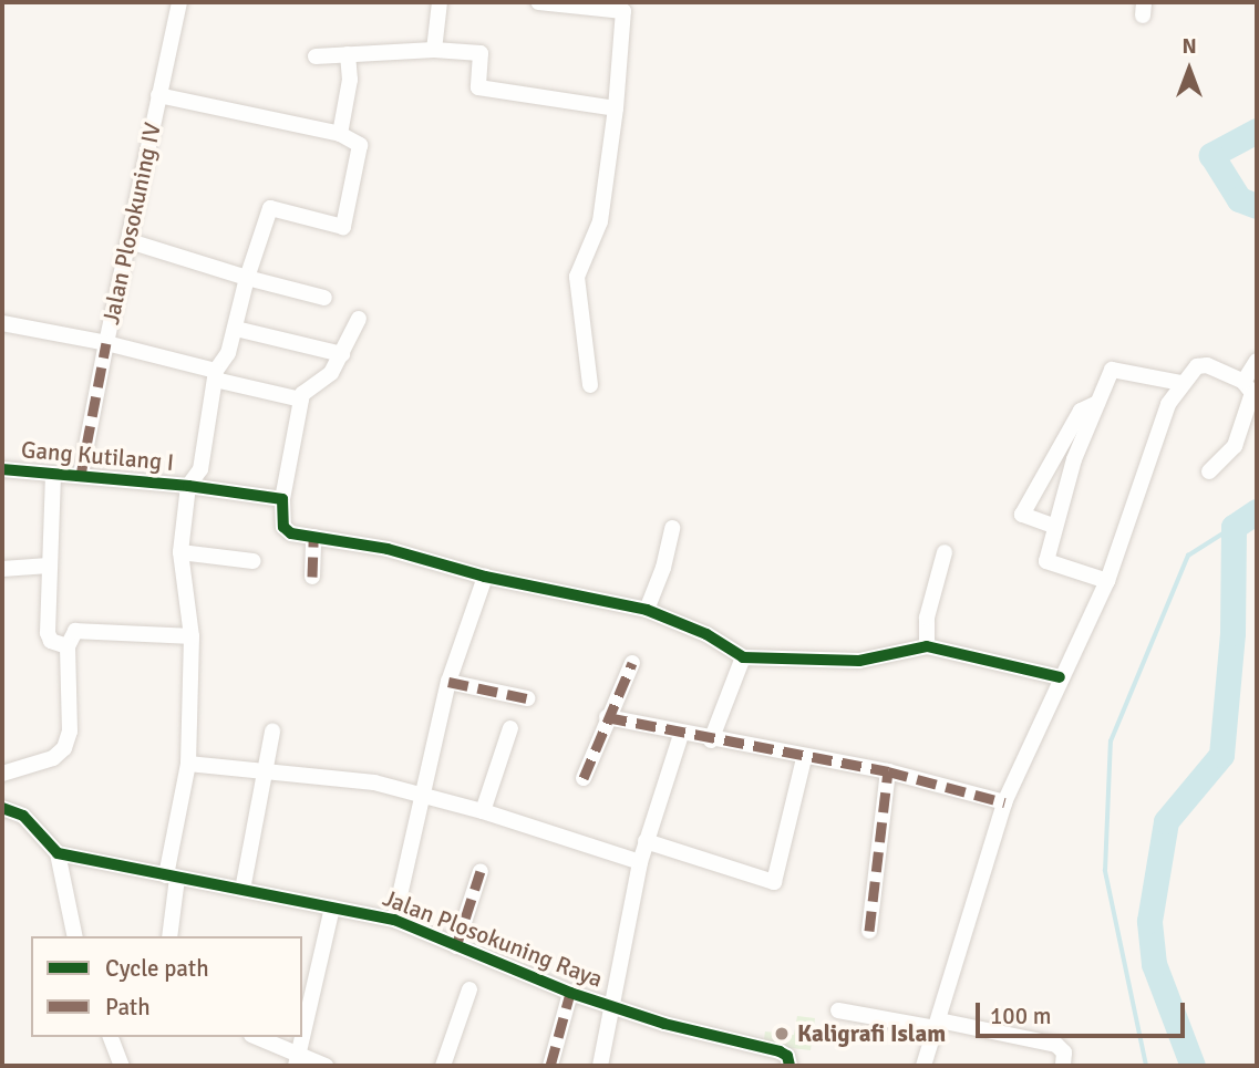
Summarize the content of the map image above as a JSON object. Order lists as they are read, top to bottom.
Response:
{
  "streets": {
    "street": ["Jalan Plosokuning IV", "Gang Kutilang I", "Jalan Plosokuning Raya"]
  },
  "places": ["Kaligrafi Islam"],
  "legend": ["Cycle path", "Path"],
  "scale_bar": "100 m",
  "north": "top"
}
